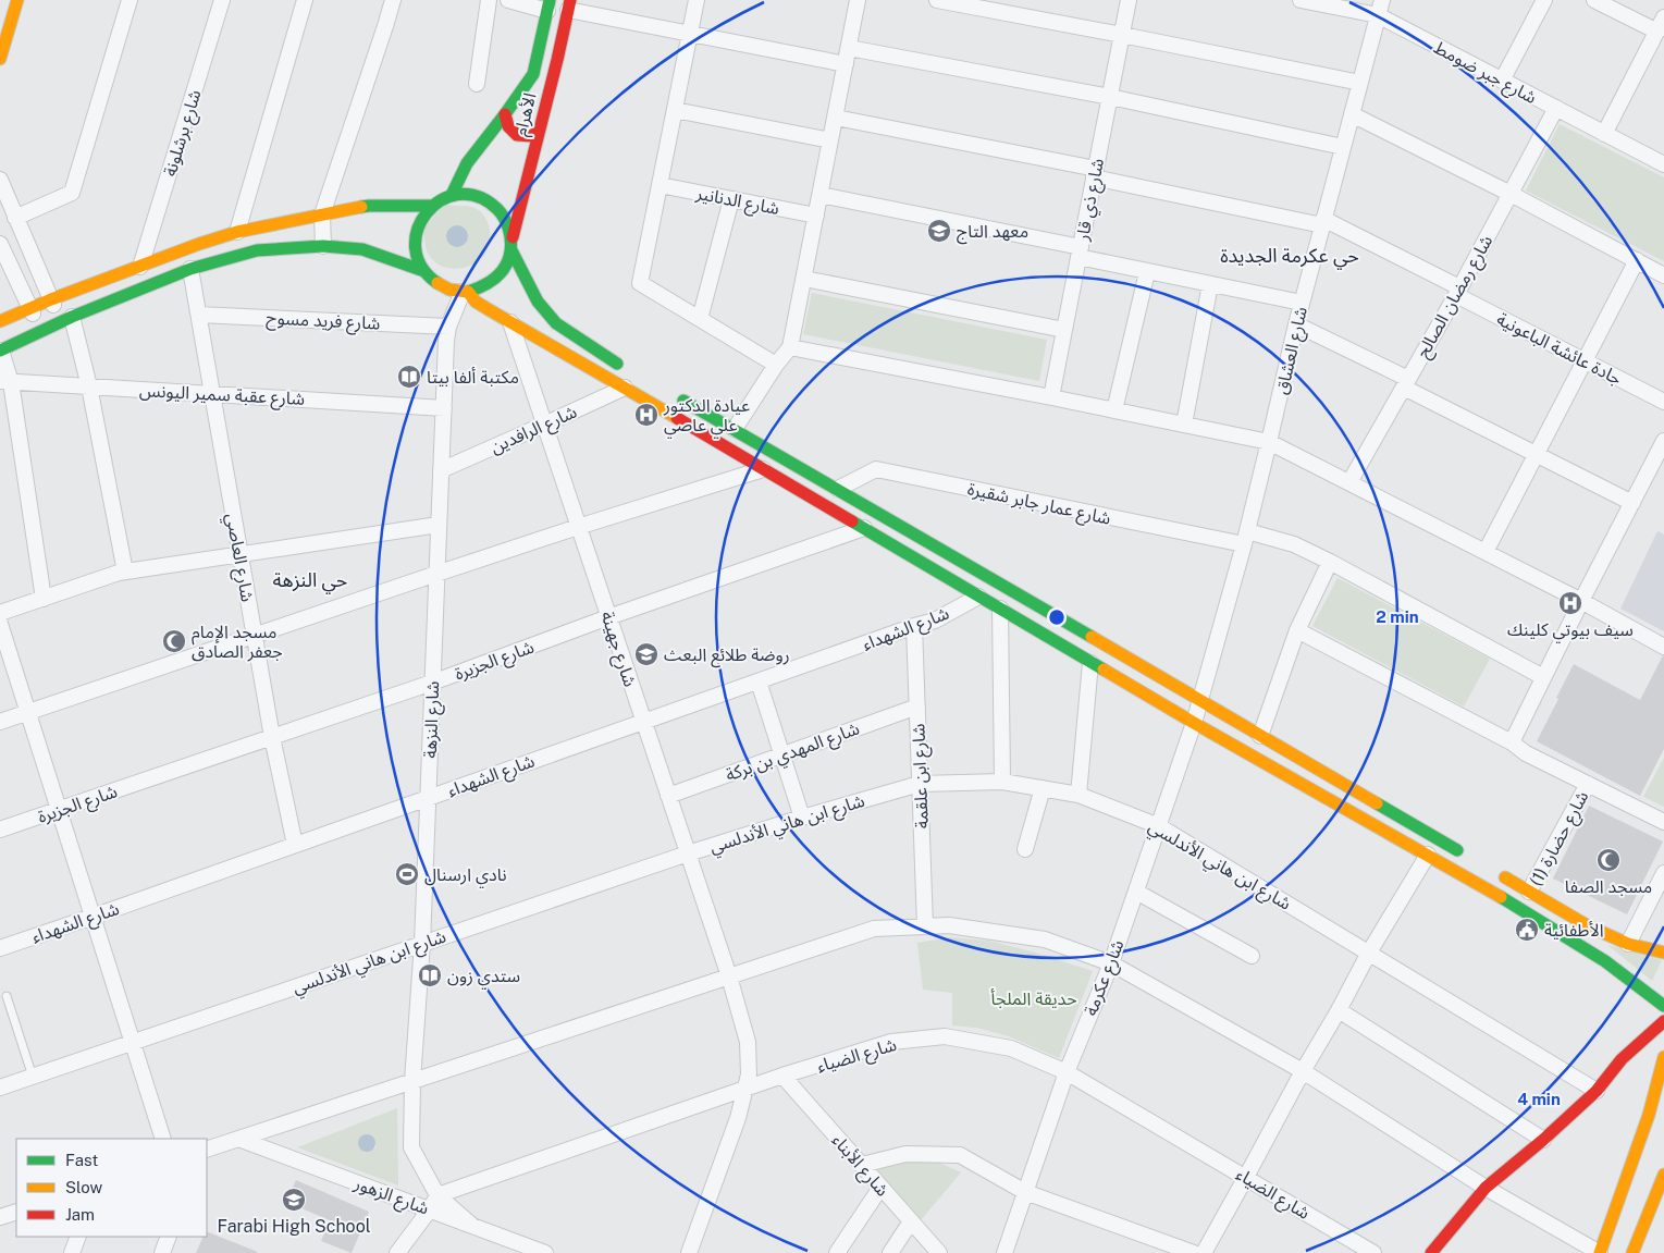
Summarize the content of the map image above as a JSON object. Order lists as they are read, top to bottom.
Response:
{
  "streets": {
    "main road": ["الأهرام"],
    "street": [
      "شارع جبر ضومط",
      "شارع برشلونة",
      "شارع ذي قار",
      "شارع الدنانير",
      "شارع رمضان الصالح",
      "شارع فريد مسوح",
      "جادة عائشة الباعونية",
      "شارع العشاق",
      "شارع عقبة سمير اليونس",
      "شارع الرافدين",
      "شارع عمار جابر شقيرة",
      "شارع العاصي",
      "شارع الشهداء",
      "شارع جهينة",
      "شارع الجزيرة",
      "شارع النزهة",
      "شارع المهدي بن بركة",
      "شارع ابن علقمة",
      "شارع ابن هاني الأندلسي",
      "شارع حضارة (1)",
      "شارع عكرمة",
      "شارع الضياء",
      "شارع الأبناء",
      "شارع الزهور"
    ]
  },
  "crossings": [
    ["شارع جبر ضومط", "شارع رمضان الصالح"],
    ["شارع جبر ضومط", "شارع العشاق"],
    ["الأهرام", "شارع النزهة"],
    ["شارع ذي قار", "جادة عائشة الباعونية"],
    ["شارع رمضان الصالح", "جادة عائشة الباعونية"],
    ["شارع فريد مسوح", "شارع العاصي"],
    ["شارع فريد مسوح", "شارع النزهة"],
    ["جادة عائشة الباعونية", "شارع العشاق"],
    ["شارع العشاق", "شارع عمار جابر شقيرة"],
    ["شارع العشاق", "شارع عكرمة"],
    ["شارع عقبة سمير اليونس", "شارع العاصي"],
    ["شارع عقبة سمير اليونس", "شارع النزهة"],
    ["شارع الرافدين", "شارع جهينة"],
    ["شارع الرافدين", "شارع النزهة"],
    ["شارع العاصي", "شارع الشهداء"],
    ["شارع العاصي", "شارع الجزيرة"],
    ["شارع الشهداء", "شارع جهينة"],
    ["شارع الشهداء", "شارع النزهة"],
    ["شارع الشهداء", "شارع ابن علقمة"],
    ["شارع جهينة", "شارع الجزيرة"],
    ["شارع جهينة", "شارع المهدي بن بركة"],
    ["شارع جهينة", "شارع ابن هاني الأندلسي"],
    ["شارع جهينة", "شارع الضياء"],
    ["شارع الجزيرة", "شارع النزهة"],
    ["شارع النزهة", "شارع ابن هاني الأندلسي"],
    ["شارع النزهة", "شارع الضياء"],
    ["شارع النزهة", "شارع الزهور"],
    ["شارع المهدي بن بركة", "شارع ابن علقمة"],
    ["شارع ابن علقمة", "شارع ابن هاني الأندلسي"],
    ["شارع ابن هاني الأندلسي", "شارع عكرمة"],
    ["شارع عكرمة", "شارع الضياء"],
    ["شارع الضياء", "شارع الأبناء"]
  ],
  "districts": ["حي عكرمة الجديدة", "حي النزهة"],
  "parks": ["حديقة الملجأ"],
  "places": {
    "school or university": ["معهد التاج", "روضة طلائع البعث", "Farabi High School"],
    "library": ["مكتبة ألفا بيتا", "ستدي زون"],
    "hospital": ["عيادة الدكتور علي عاصي", "سيف بيوتي كلينك"],
    "mosque": ["مسجد الإمام جعفر الصادق", "مسجد الصفا"],
    "sports": ["نادي ارسنال"],
    "public building": ["الأطفائية"]
  },
  "legend": ["Fast", "Slow", "Jam"],
  "rings": ["2 min", "4 min"]
}
